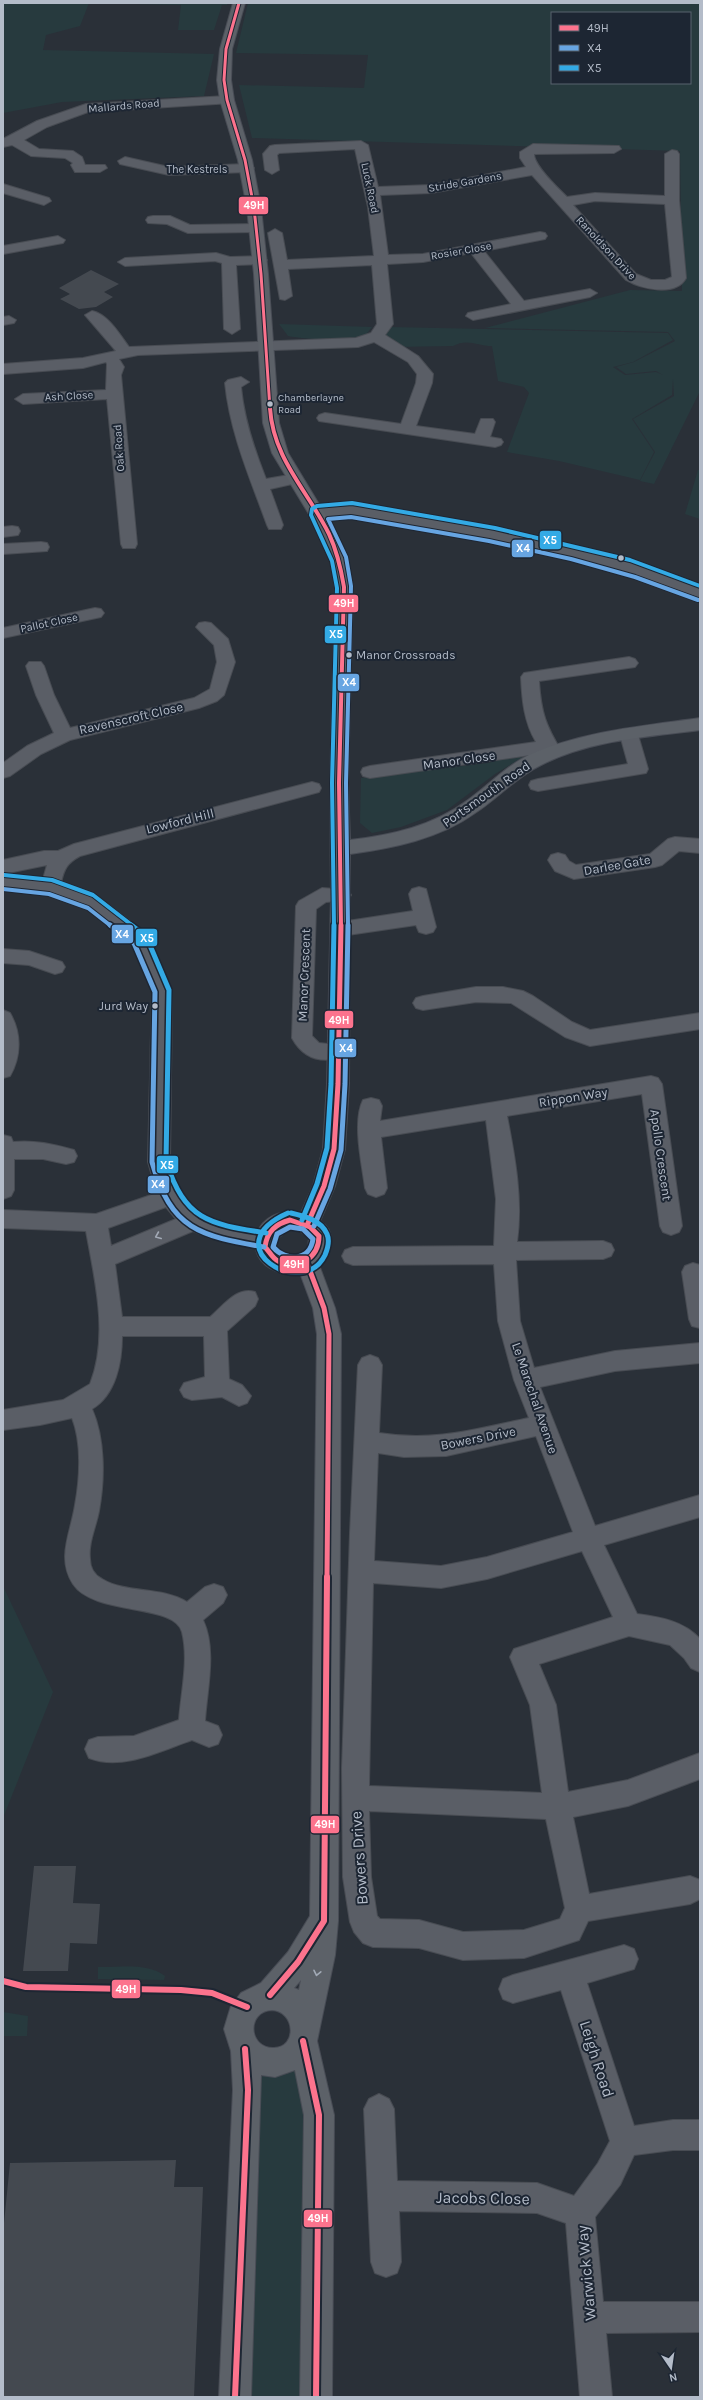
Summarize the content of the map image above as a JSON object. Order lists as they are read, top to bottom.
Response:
{
  "streets": {
    "main road": ["Portsmouth Road"],
    "street": [
      "Mallards Road",
      "The Kestrels",
      "Stride Gardens",
      "Luck Road",
      "Ranoldson Drive",
      "Rosier Close",
      "Ash Close",
      "Oak Road",
      "Pallot Close",
      "Ravenscroft Close",
      "Manor Close",
      "Lowford Hill",
      "Darlee Gate",
      "Manor Crescent",
      "Rippon Way",
      "Apollo Crescent",
      "Le Marechal Avenue",
      "Bowers Drive",
      "Leigh Road",
      "Jacobs Close",
      "Warwick Way"
    ]
  },
  "crossings": [
    ["Stride Gardens", "Luck Road"],
    ["Stride Gardens", "Ranoldson Drive"],
    ["Luck Road", "Rosier Close"],
    ["Ash Close", "Oak Road"],
    ["Manor Close", "Portsmouth Road"],
    ["Rippon Way", "Apollo Crescent"],
    ["Rippon Way", "Le Marechal Avenue"],
    ["Le Marechal Avenue", "Bowers Drive"],
    ["Leigh Road", "Warwick Way"],
    ["Jacobs Close", "Warwick Way"]
  ],
  "places": ["Chamberlayne Road", "Manor Crossroads", "Jurd Way"],
  "lines": ["transit line 49H", "transit line X5", "transit line X4"],
  "legend": ["49H", "X4", "X5"],
  "north": "bottom"
}
